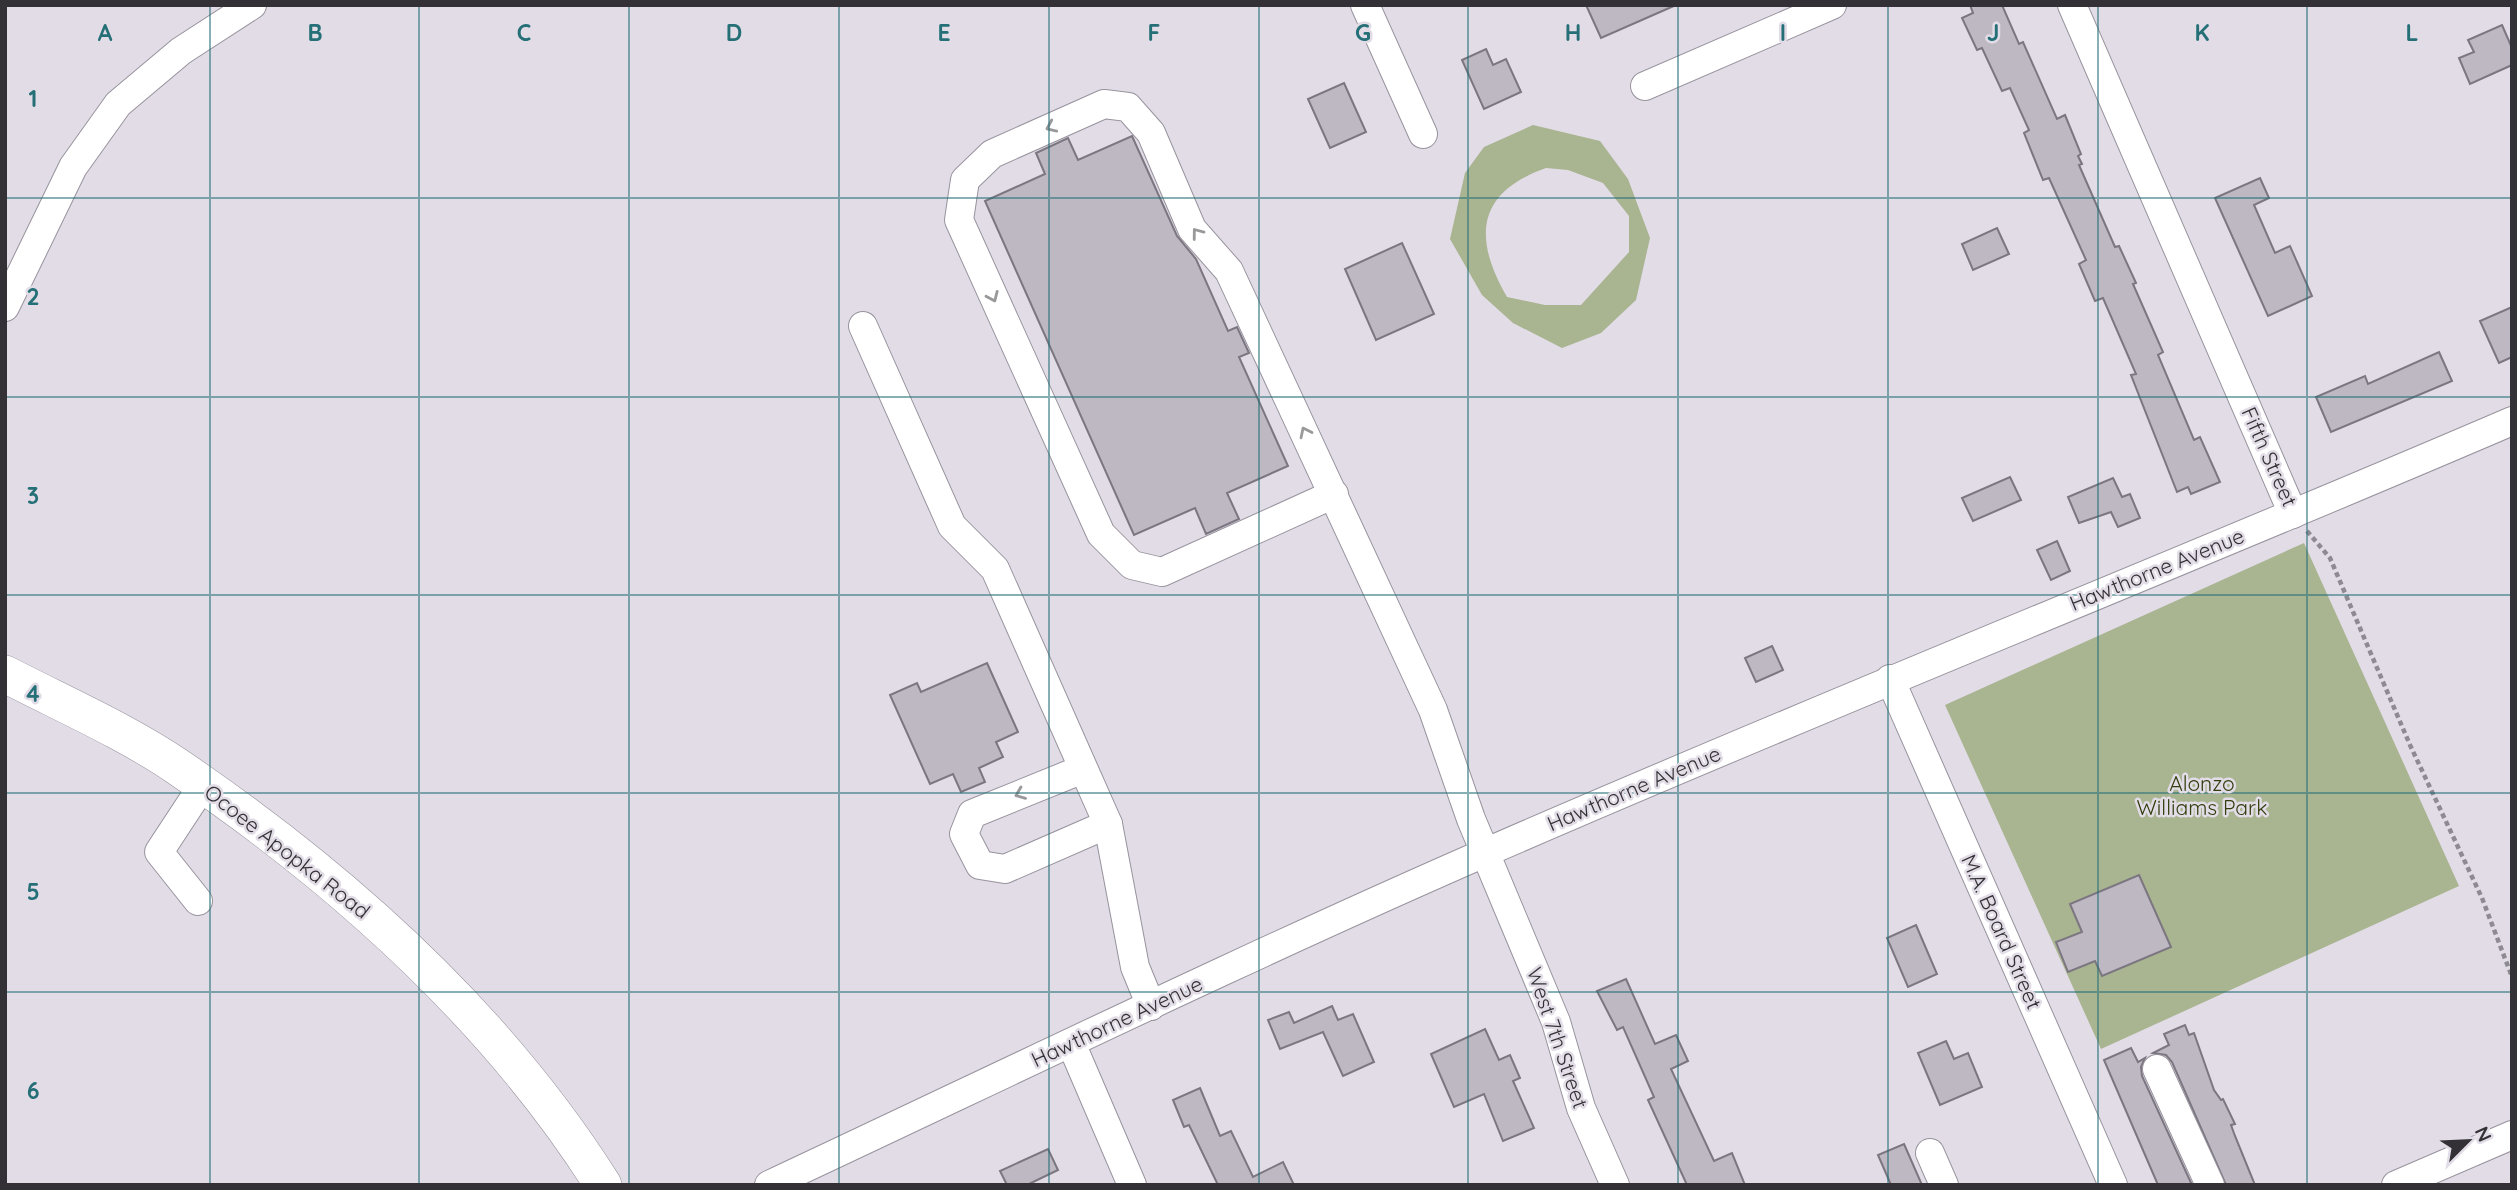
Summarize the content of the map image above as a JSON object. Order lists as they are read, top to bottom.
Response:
{
  "streets": {
    "main road": ["Ocoee Apopka Road"],
    "street": [
      "Fifth Street",
      "Hawthorne Avenue",
      "M.A. Board Street",
      "West 7th Street"
    ]
  },
  "crossings": [
    ["Fifth Street", "Hawthorne Avenue"],
    ["Hawthorne Avenue", "M.A. Board Street"],
    ["Hawthorne Avenue", "West 7th Street"]
  ],
  "parks": ["Alonzo Williams Park"],
  "north": "top right",
  "grid": {
    "columns": [
      "A",
      "B",
      "C",
      "D",
      "E",
      "F",
      "G",
      "H",
      "I",
      "J",
      "K",
      "L"
    ],
    "rows": [
      "1",
      "2",
      "3",
      "4",
      "5",
      "6"
    ]
  }
}
